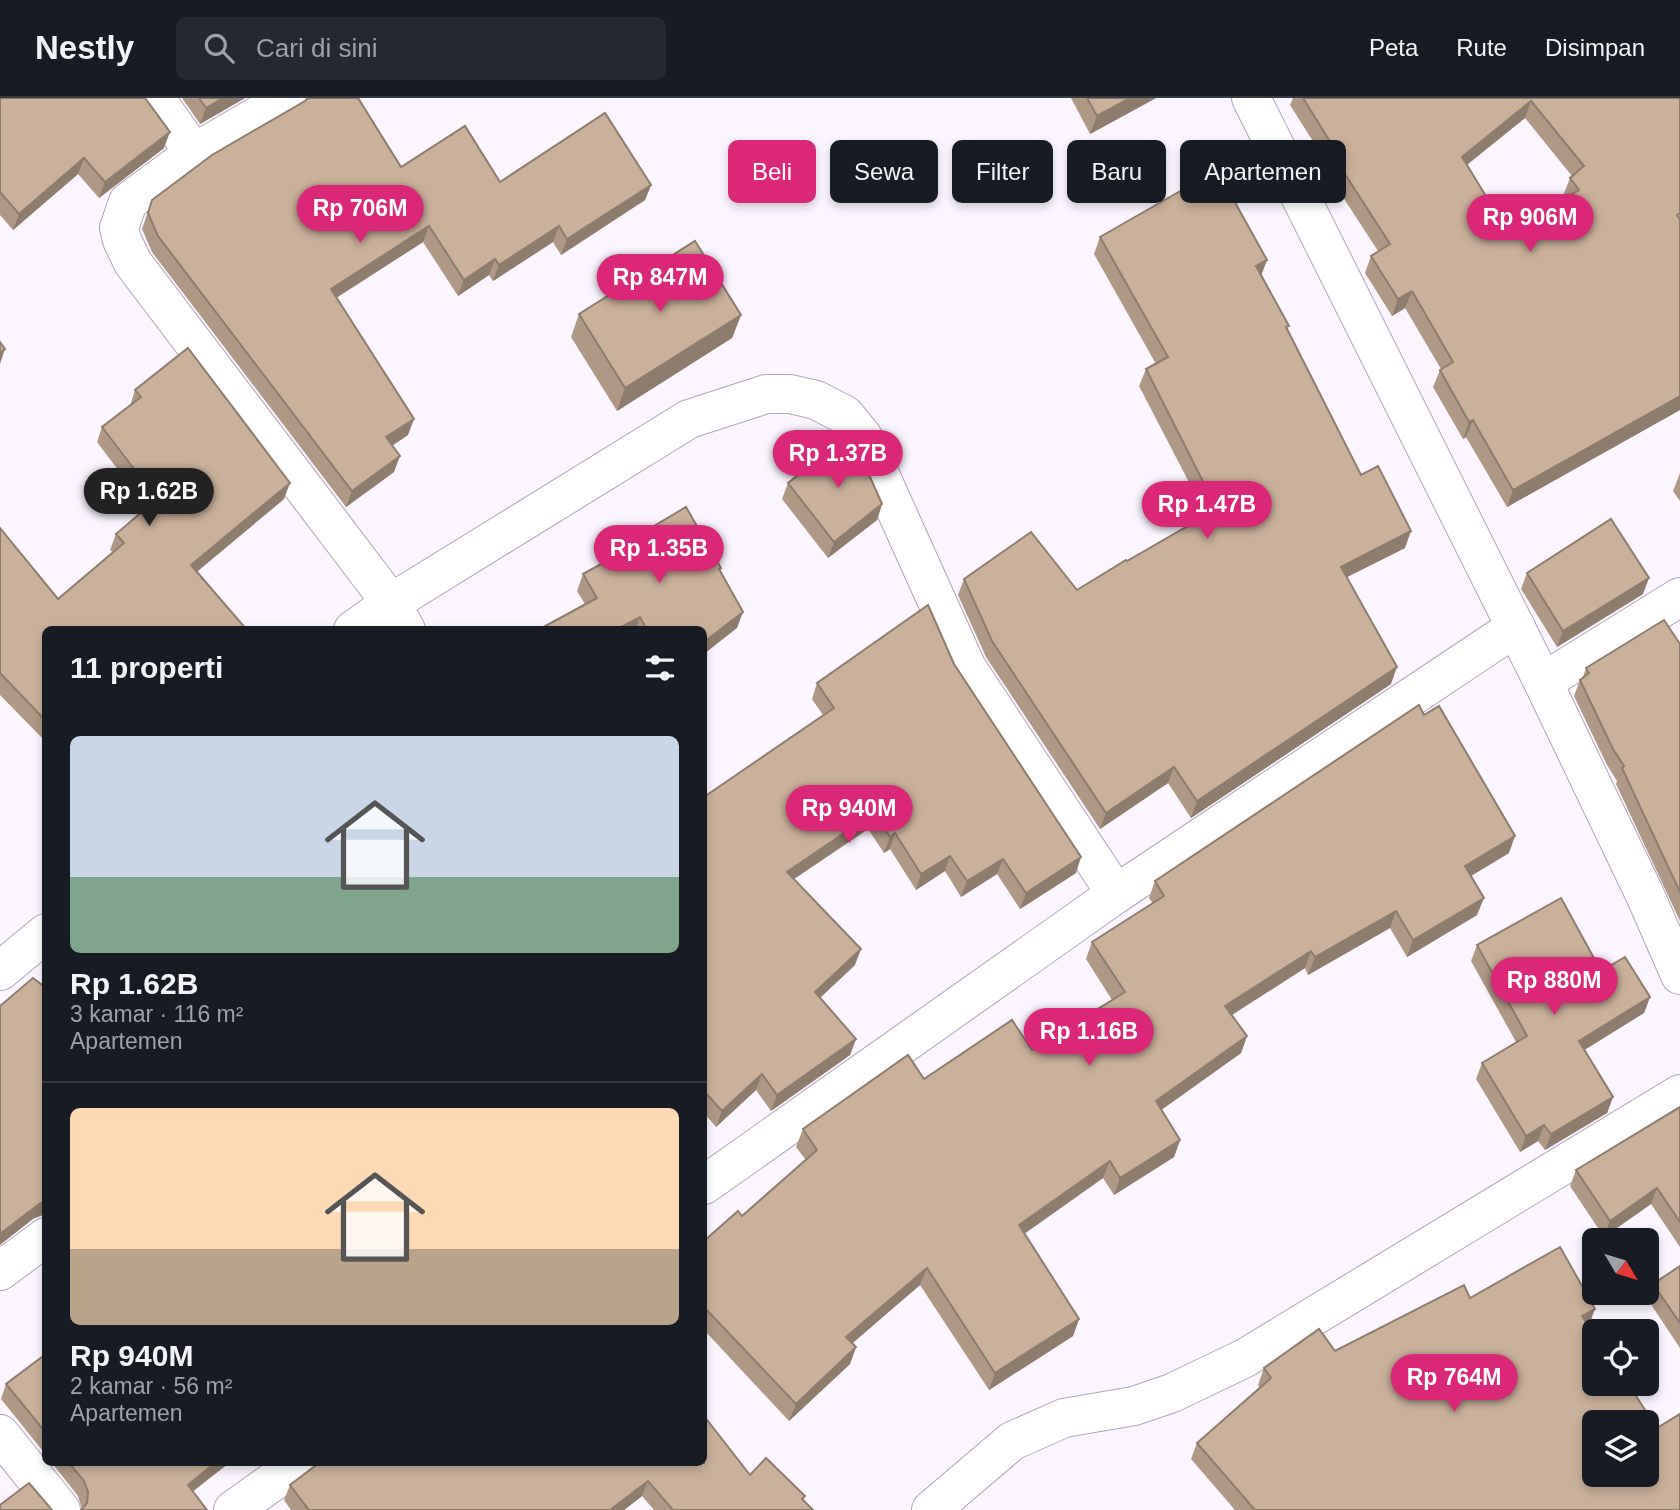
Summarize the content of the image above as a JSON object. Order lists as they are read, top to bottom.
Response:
{
  "north": "bottom right",
  "page": {
    "header": "Nestly",
    "search": "Cari di sini",
    "nav": ["Peta", "Rute", "Disimpan"],
    "chip": [
      "Beli",
      "Sewa",
      "Filter",
      "Baru",
      "Apartemen"
    ],
    "price": [
      "Rp 706M",
      "Rp 906M",
      "Rp 847M",
      "Rp 1.37B",
      "Rp 1.62B",
      "Rp 1.47B",
      "Rp 1.35B",
      "Rp 940M",
      "Rp 880M",
      "Rp 1.16B",
      "Rp 764M"
    ],
    "heading": "11 properti",
    "list": [
      {
        "name": "Rp 1.62B",
        "note": "3 kamar · 116 m² · Apartemen"
      },
      {
        "name": "Rp 940M",
        "note": "2 kamar · 56 m² · Apartemen"
      }
    ]
  }
}
